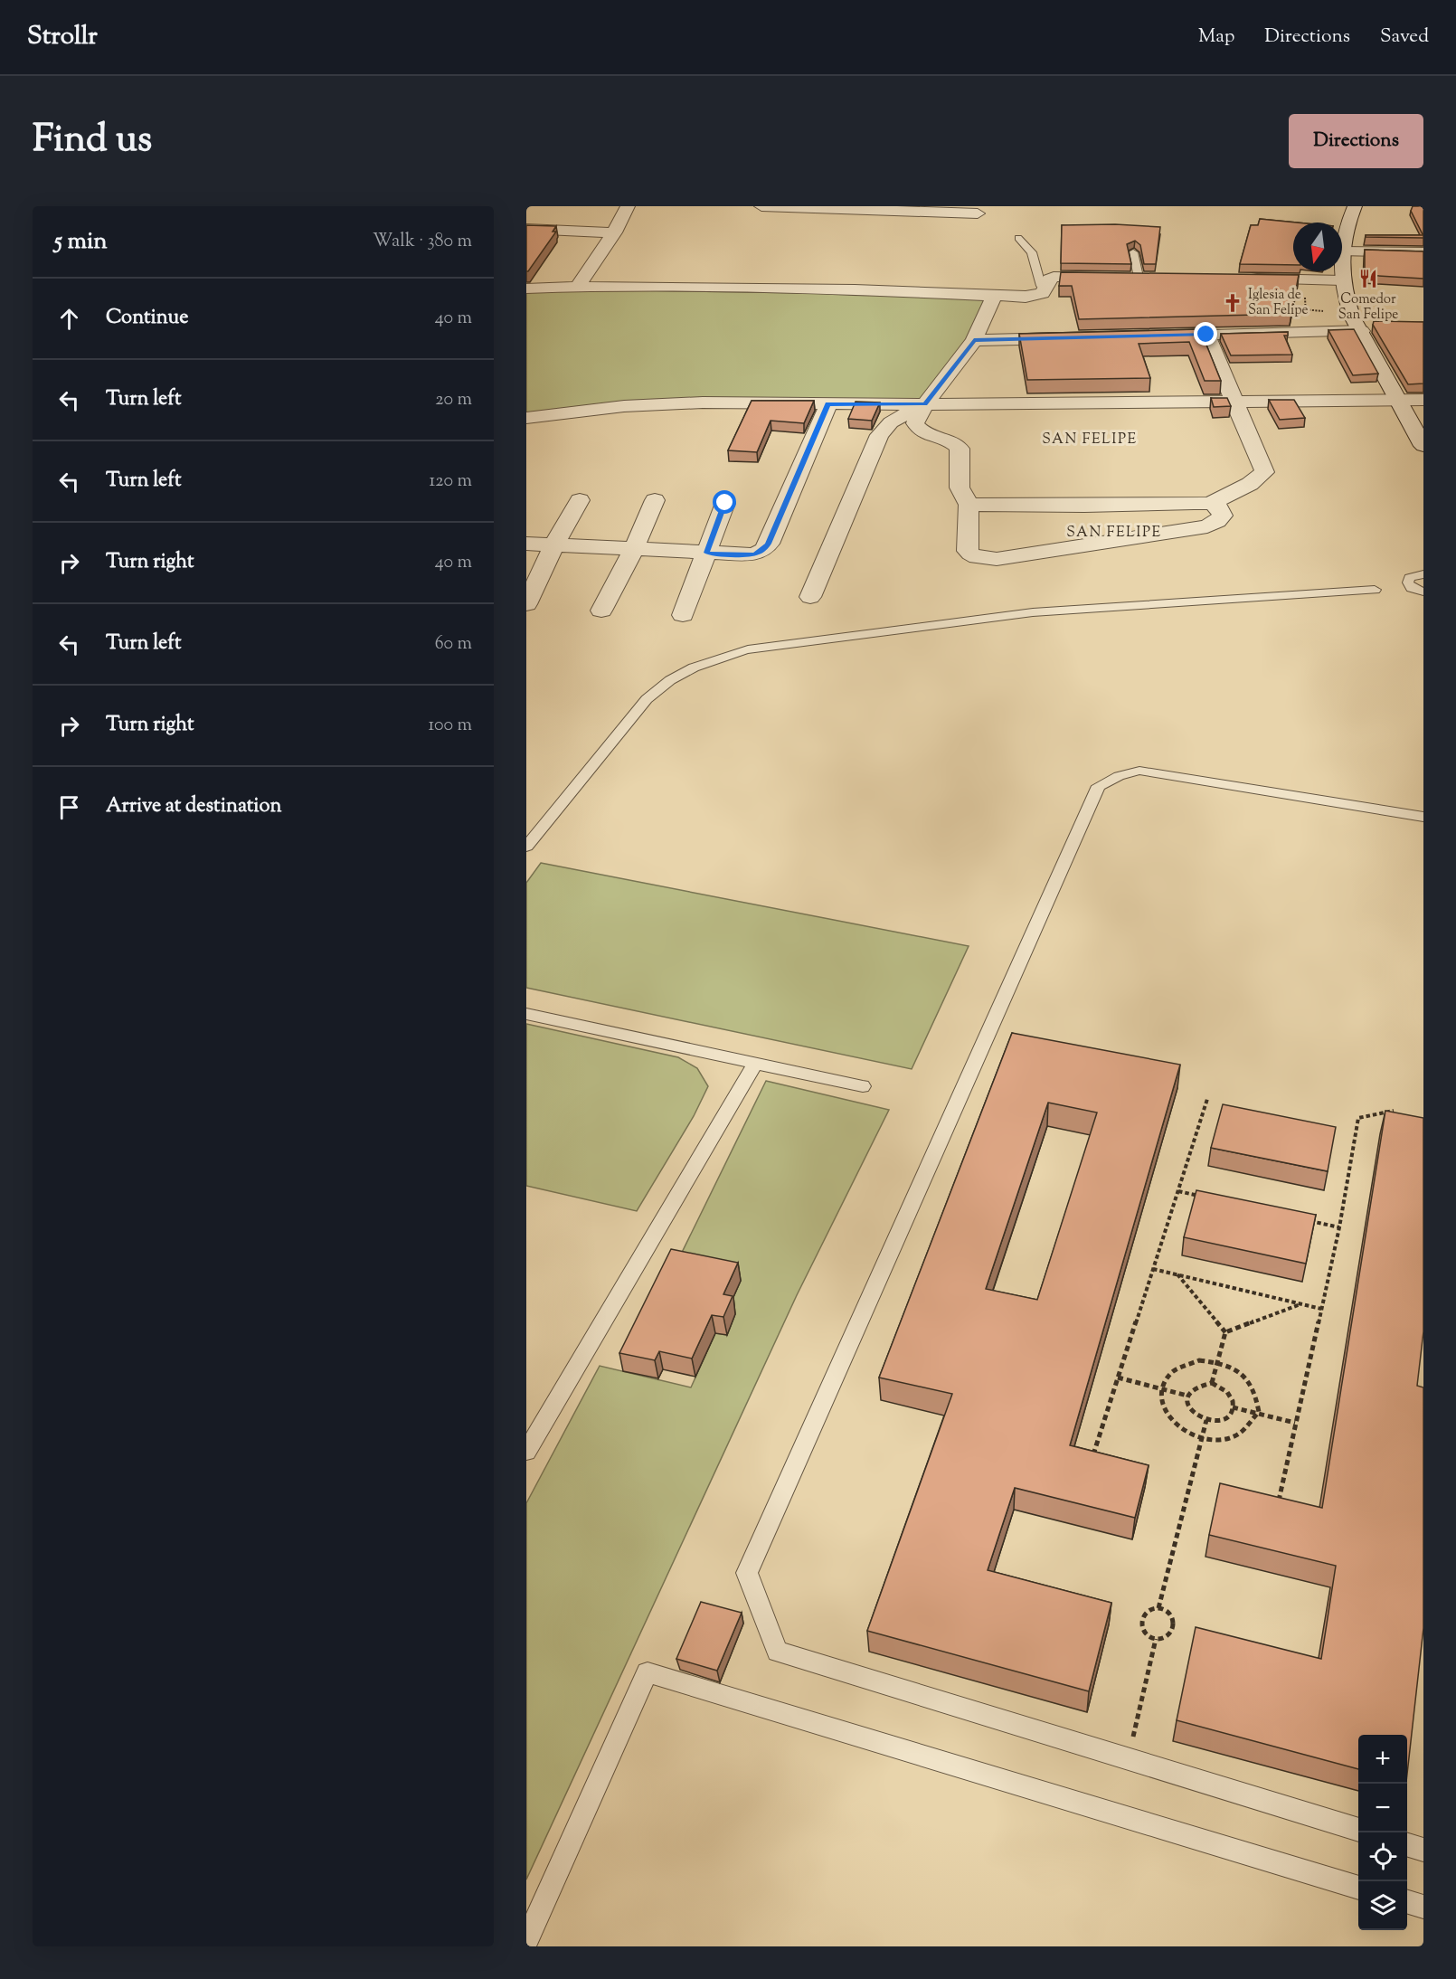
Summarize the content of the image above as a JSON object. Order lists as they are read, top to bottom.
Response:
{
  "districts": ["SAN FELIPE", "SAN FELIPE"],
  "places": {
    "restaurant": ["Comedor San Felipe"],
    "church": ["Iglesia de San Felipe"]
  },
  "north": "bottom",
  "page": {
    "header": "Strollr",
    "nav": ["Map", "Directions", "Saved"],
    "title": "Find us",
    "buttons": "Directions",
    "heading": ["5 min", "Walk · 380 m"],
    "list": [
      ["Continue", "40 m"],
      ["Turn left", "20 m"],
      ["Turn left", "120 m"],
      ["Turn right", "40 m"],
      ["Turn left", "60 m"],
      ["Turn right", "100 m"],
      "Arrive at destination"
    ],
    "map_buttons": ["+", "−"]
  }
}
